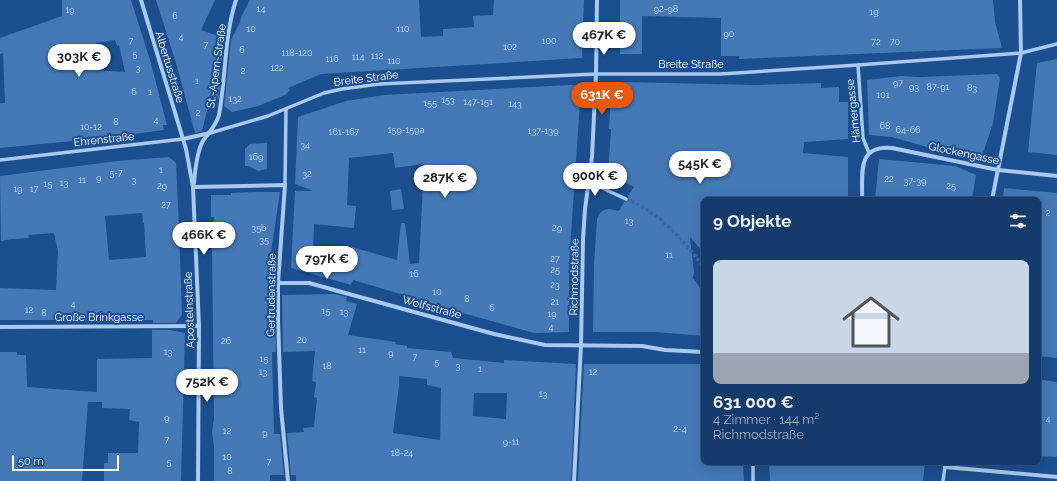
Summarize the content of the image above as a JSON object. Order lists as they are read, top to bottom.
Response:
{
  "streets": {
    "street": [
      "Breite Straße",
      "St.-Apern-Straße",
      "Albertusstraße",
      "Hämergasse",
      "Ehrenstraße",
      "Glockengasse",
      "Richmodstraße",
      "Gertrudenstraße",
      "Wolfsstraße",
      "Apostelnstraße",
      "Große Brinkgasse"
    ]
  },
  "crossings": [
    ["Breite Straße", "St.-Apern-Straße"],
    ["Breite Straße", "Hämergasse"],
    ["Breite Straße", "Ehrenstraße"],
    ["Breite Straße", "Richmodstraße"],
    ["Breite Straße", "Gertrudenstraße"],
    ["Breite Straße", "Apostelnstraße"],
    ["St.-Apern-Straße", "Ehrenstraße"],
    ["St.-Apern-Straße", "Apostelnstraße"],
    ["Albertusstraße", "Ehrenstraße"],
    ["Albertusstraße", "Apostelnstraße"],
    ["Hämergasse", "Glockengasse"],
    ["Ehrenstraße", "Apostelnstraße"],
    ["Richmodstraße", "Wolfsstraße"],
    ["Gertrudenstraße", "Wolfsstraße"],
    ["Apostelnstraße", "Große Brinkgasse"]
  ],
  "house_numbers": [
    "14",
    "92-98",
    "19",
    "1g",
    "6",
    "10",
    "110",
    "90",
    "4",
    "7",
    "100",
    "72",
    "70",
    "7",
    "102",
    "6",
    "118-120",
    "5",
    "112",
    "114",
    "116",
    "110",
    "3",
    "122",
    "2",
    "1",
    "97",
    "93",
    "87-91",
    "83",
    "6",
    "1",
    "101",
    "132",
    "153",
    "147-151",
    "155",
    "143",
    "2",
    "4",
    "8",
    "68",
    "10-12",
    "159-159a",
    "64-66",
    "137-139",
    "161-167",
    "34",
    "169",
    "1",
    "5-7",
    "32",
    "9",
    "22",
    "11",
    "3",
    "37-39",
    "13",
    "15",
    "29",
    "25",
    "19",
    "17",
    "27",
    "2",
    "13",
    "35b",
    "29",
    "35",
    "11",
    "27",
    "25",
    "16",
    "23",
    "10",
    "8",
    "21",
    "4",
    "6",
    "12",
    "15",
    "13",
    "8",
    "19",
    "4",
    "20",
    "26",
    "11",
    "13",
    "9",
    "7",
    "15",
    "5",
    "18",
    "3",
    "1",
    "13",
    "12",
    "13",
    "9",
    "4",
    "2-4",
    "12",
    "9",
    "7",
    "9-11",
    "18-24",
    "10",
    "5",
    "7",
    "8"
  ],
  "scale_bar": "50 m",
  "page": {
    "price": [
      "467K €",
      "303K €",
      "631K €",
      "545K €",
      "900K €",
      "287K €",
      "466K €",
      "797K €",
      "752K €"
    ],
    "heading": "9 Objekte",
    "list": [
      {
        "name": "631 000 €",
        "note": "4 Zimmer · 144 m² · Richmodstraße"
      }
    ],
    "scale": "50 m"
  }
}
